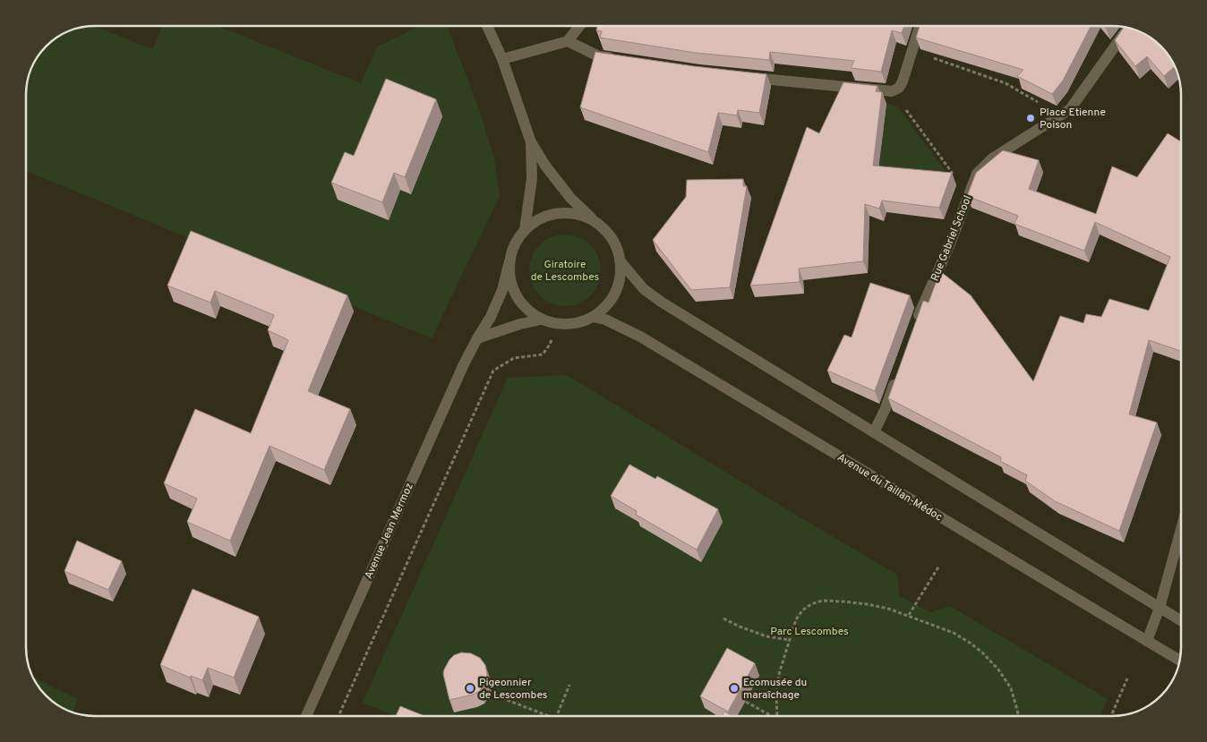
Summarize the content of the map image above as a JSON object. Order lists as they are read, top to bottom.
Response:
{
  "streets": {
    "street": ["Rue Gabriel School", "Avenue du Taillan-Médoc", "Avenue Jean Mermoz"]
  },
  "crossings": [
    ["Avenue du Taillan-Médoc", "Avenue Jean Mermoz"]
  ],
  "parks": ["Giratoire de Lescombes", "Parc Lescombes"],
  "places": ["Place Etienne Poison", "Pigeonnier de Lescombes", "Ecomusée du maraîchage"]
}
